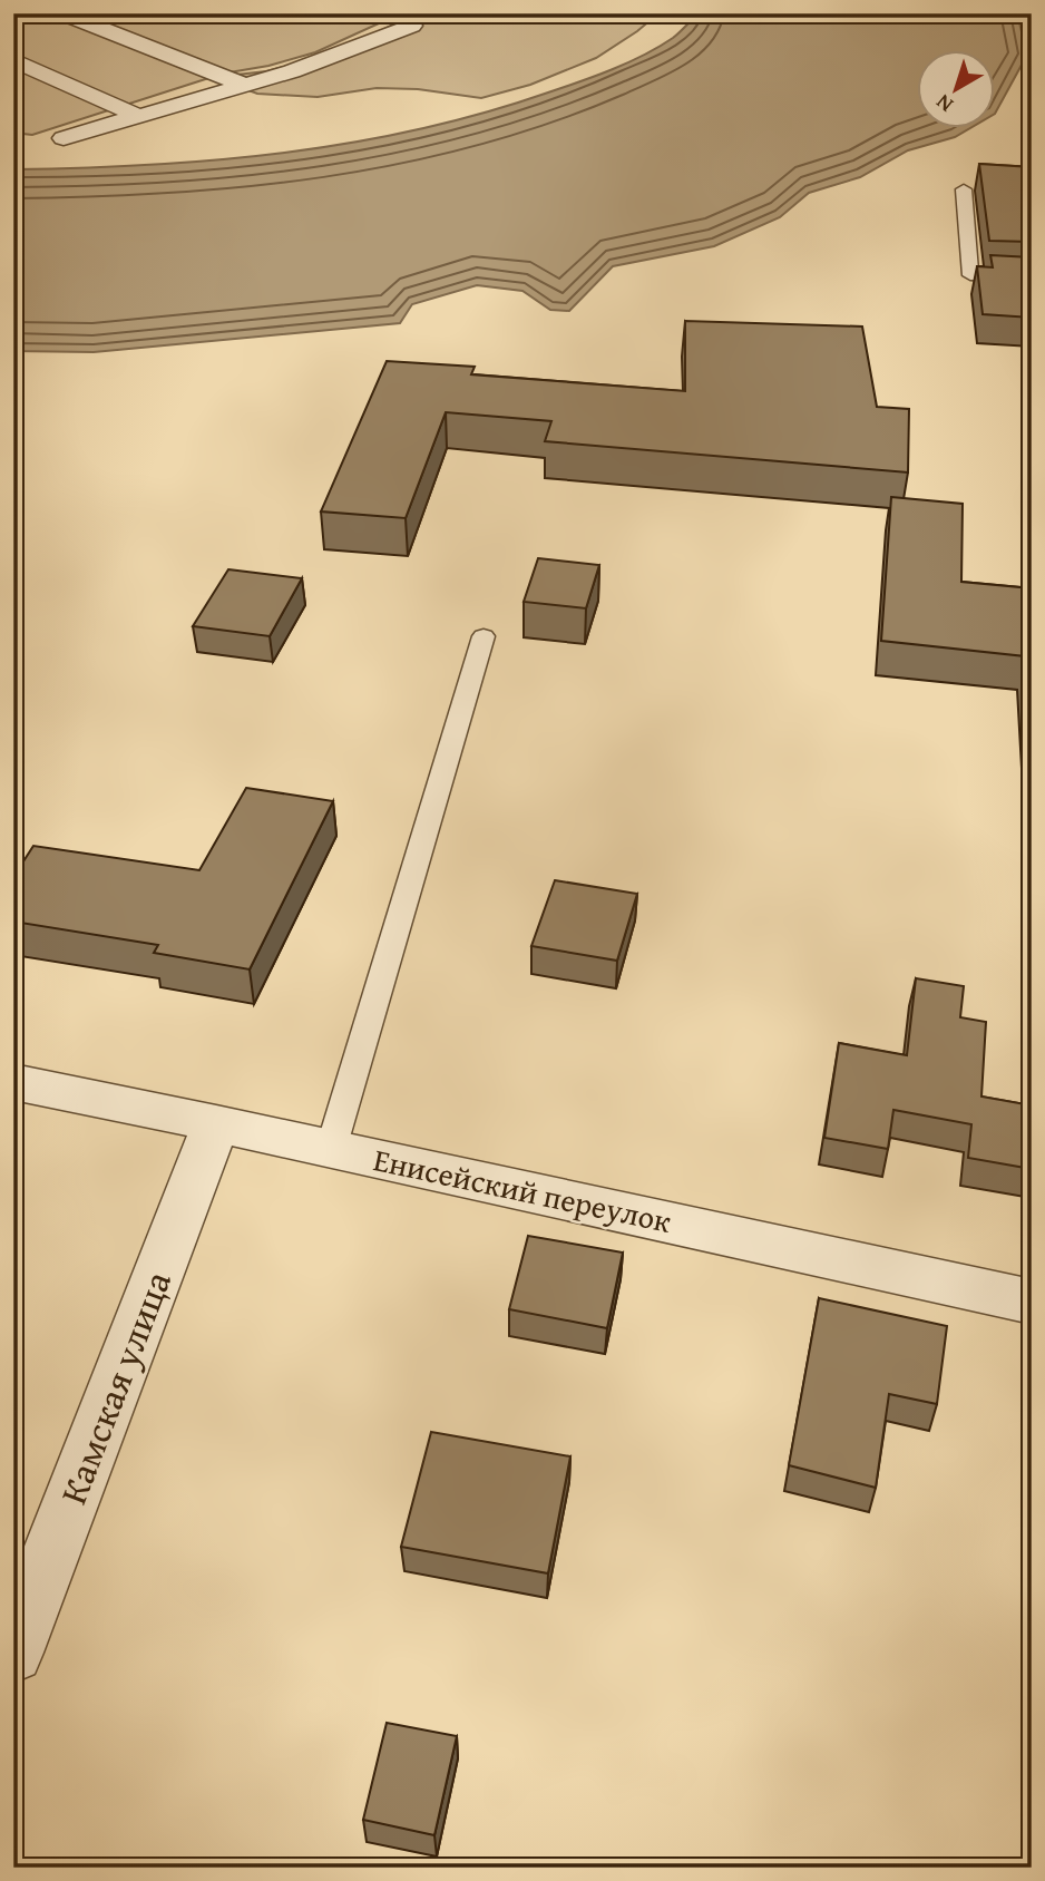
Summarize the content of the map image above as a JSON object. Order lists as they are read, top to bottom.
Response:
{
  "streets": {
    "street": ["Енисейский переулок", "Камская улица"]
  },
  "crossings": [
    ["Енисейский переулок", "Камская улица"]
  ],
  "north": "bottom left"
}
